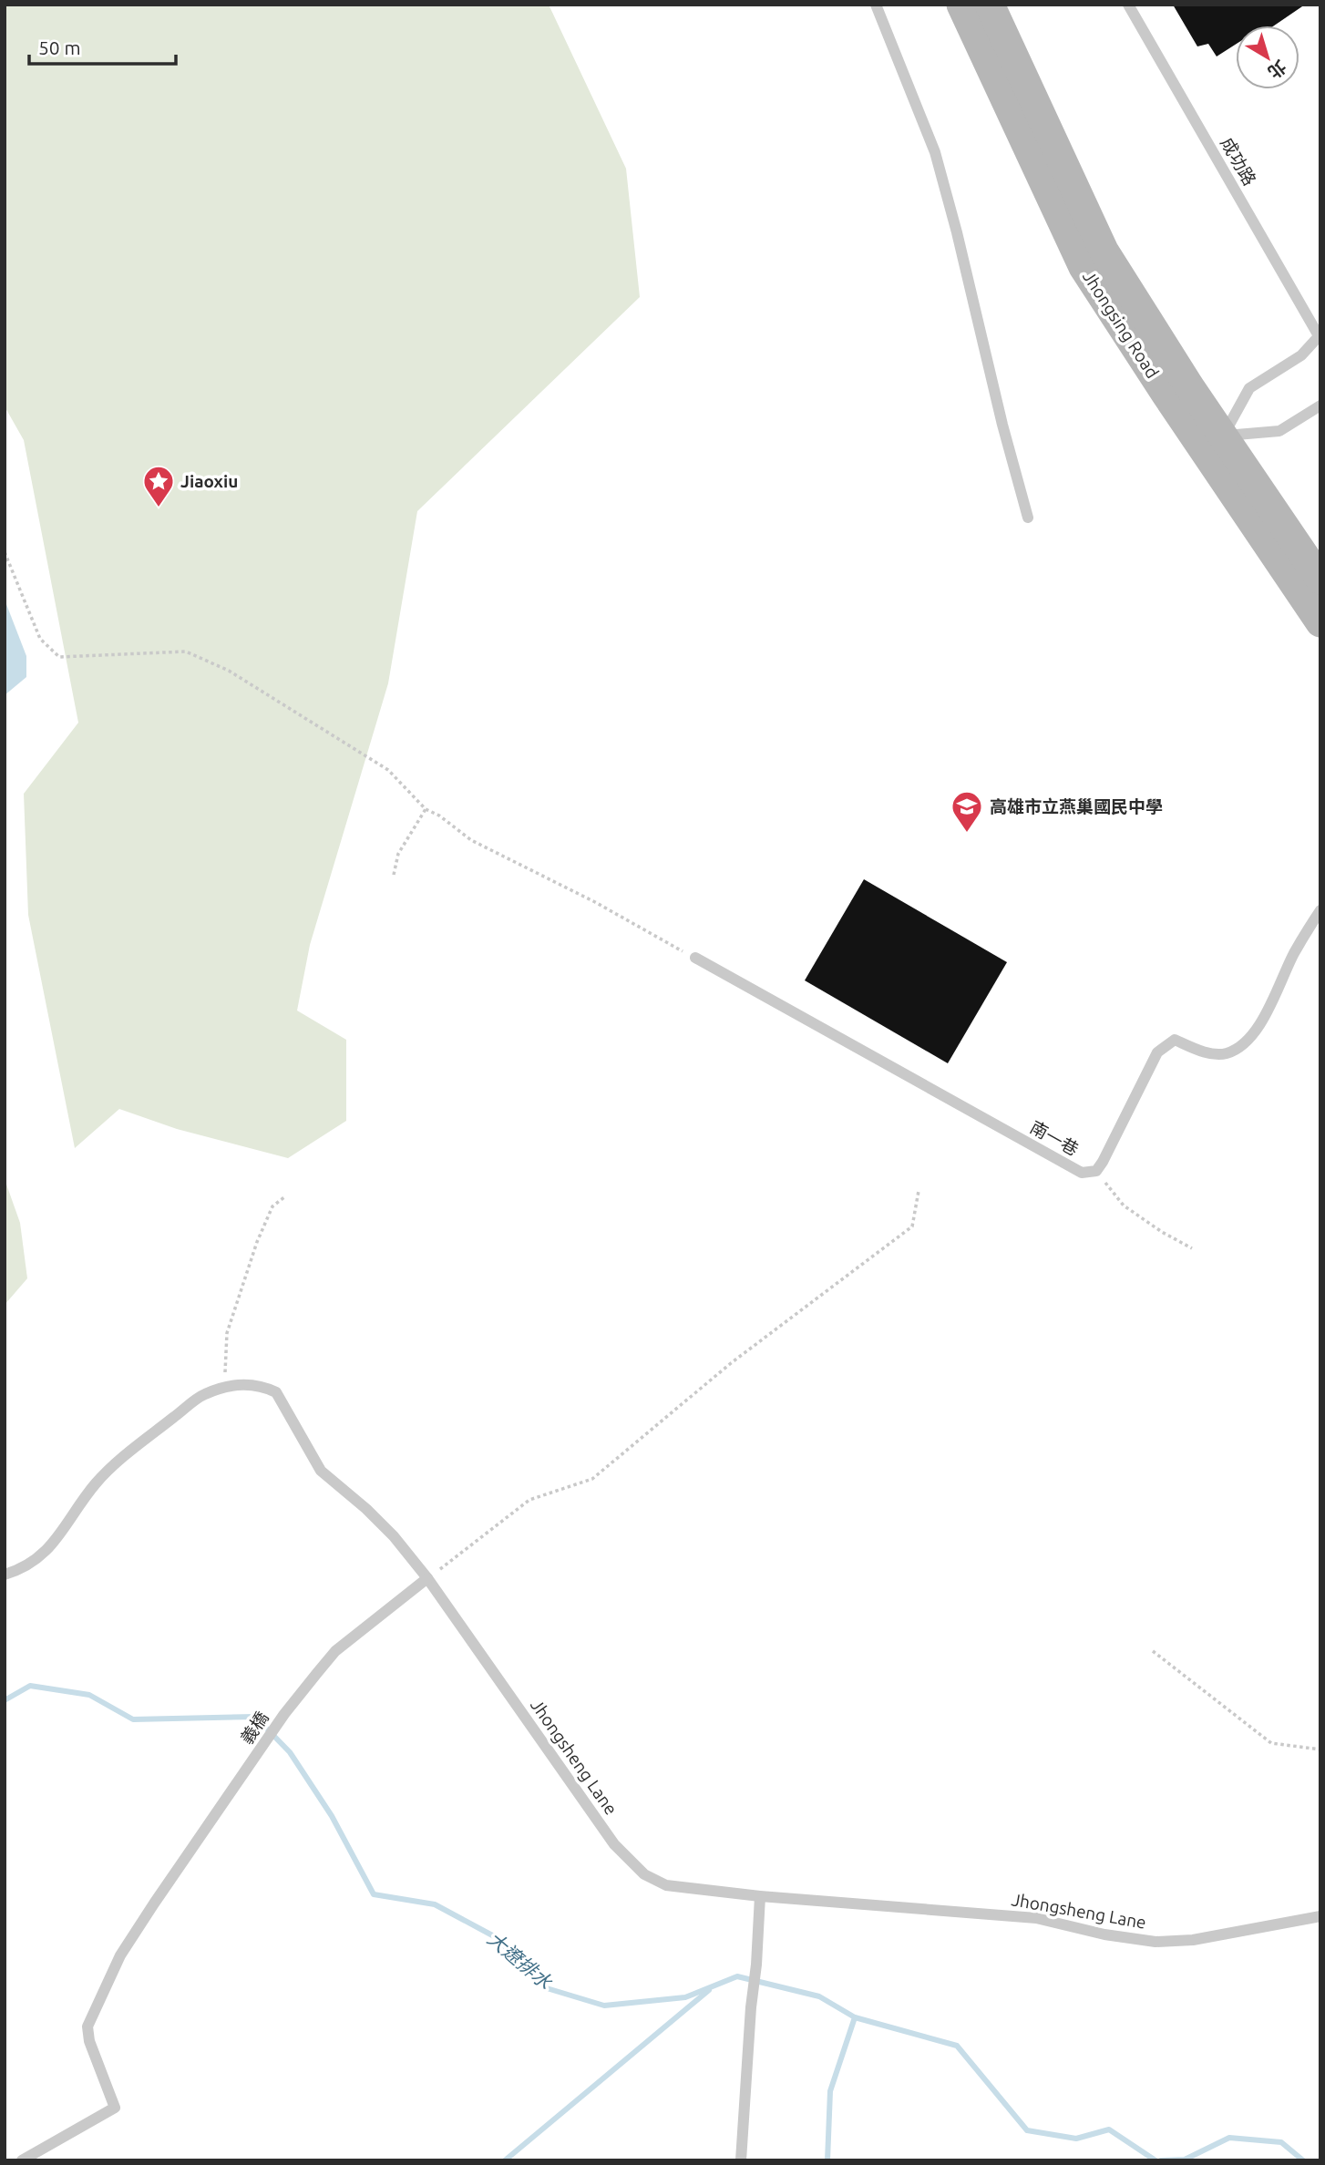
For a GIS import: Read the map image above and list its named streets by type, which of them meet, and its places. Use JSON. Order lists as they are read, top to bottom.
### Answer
{
  "streets": {
    "main road": ["Jhongsing Road"],
    "lane": [
      "成功路",
      "南一巷",
      "義橋",
      "Jhongsheng Lane"
    ]
  },
  "crossings": [
    ["成功路", "Jhongsing Road"],
    ["義橋", "Jhongsheng Lane"]
  ],
  "water": ["大遼排水"],
  "places": {
    "place": ["Jiaoxiu"],
    "school or university": ["高雄市立燕巢國民中學"]
  },
  "scale_bar": "50 m",
  "north": "bottom right"
}
